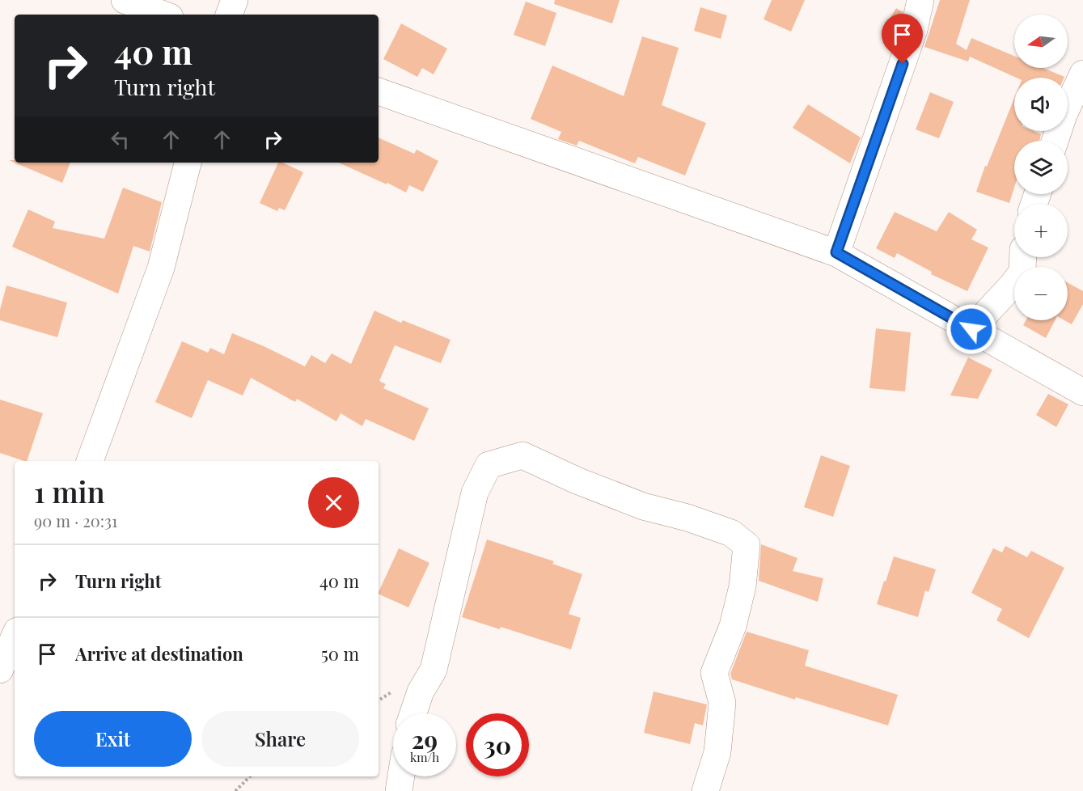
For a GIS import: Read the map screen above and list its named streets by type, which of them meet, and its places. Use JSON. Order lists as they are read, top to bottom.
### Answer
{
  "north": "left",
  "page": {
    "map_buttons": ["+", "−"],
    "turn": ["40 m", "Turn right"],
    "heading": ["1 min", "90 m · 20:31"],
    "list": [
      {
        "name": "Turn right",
        "value": "40 m"
      },
      {
        "name": "Arrive at destination",
        "value": "50 m"
      }
    ],
    "buttons": ["Exit", "Share"],
    "speed": "29 km/h",
    "limit": "30"
  }
}
